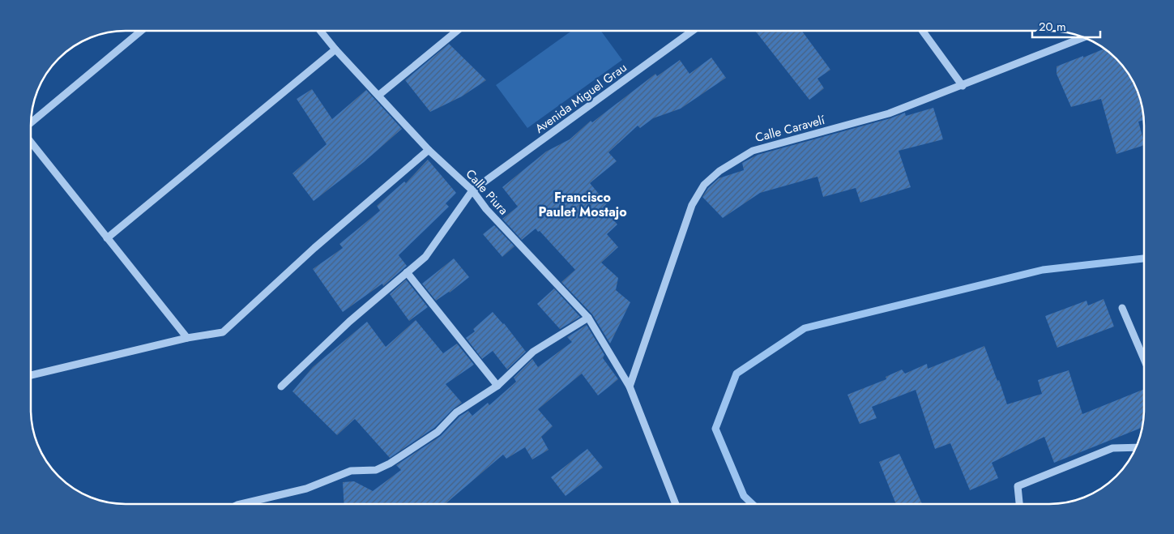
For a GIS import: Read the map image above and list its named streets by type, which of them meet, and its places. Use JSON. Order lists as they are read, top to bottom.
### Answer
{
  "streets": {
    "street": ["Avenida Miguel Grau", "Calle Caravelí", "Calle Piura"]
  },
  "crossings": [
    ["Avenida Miguel Grau", "Calle Piura"],
    ["Calle Caravelí", "Calle Piura"]
  ],
  "districts": ["Francisco Paulet Mostajo"],
  "scale_bar": "20 m"
}
